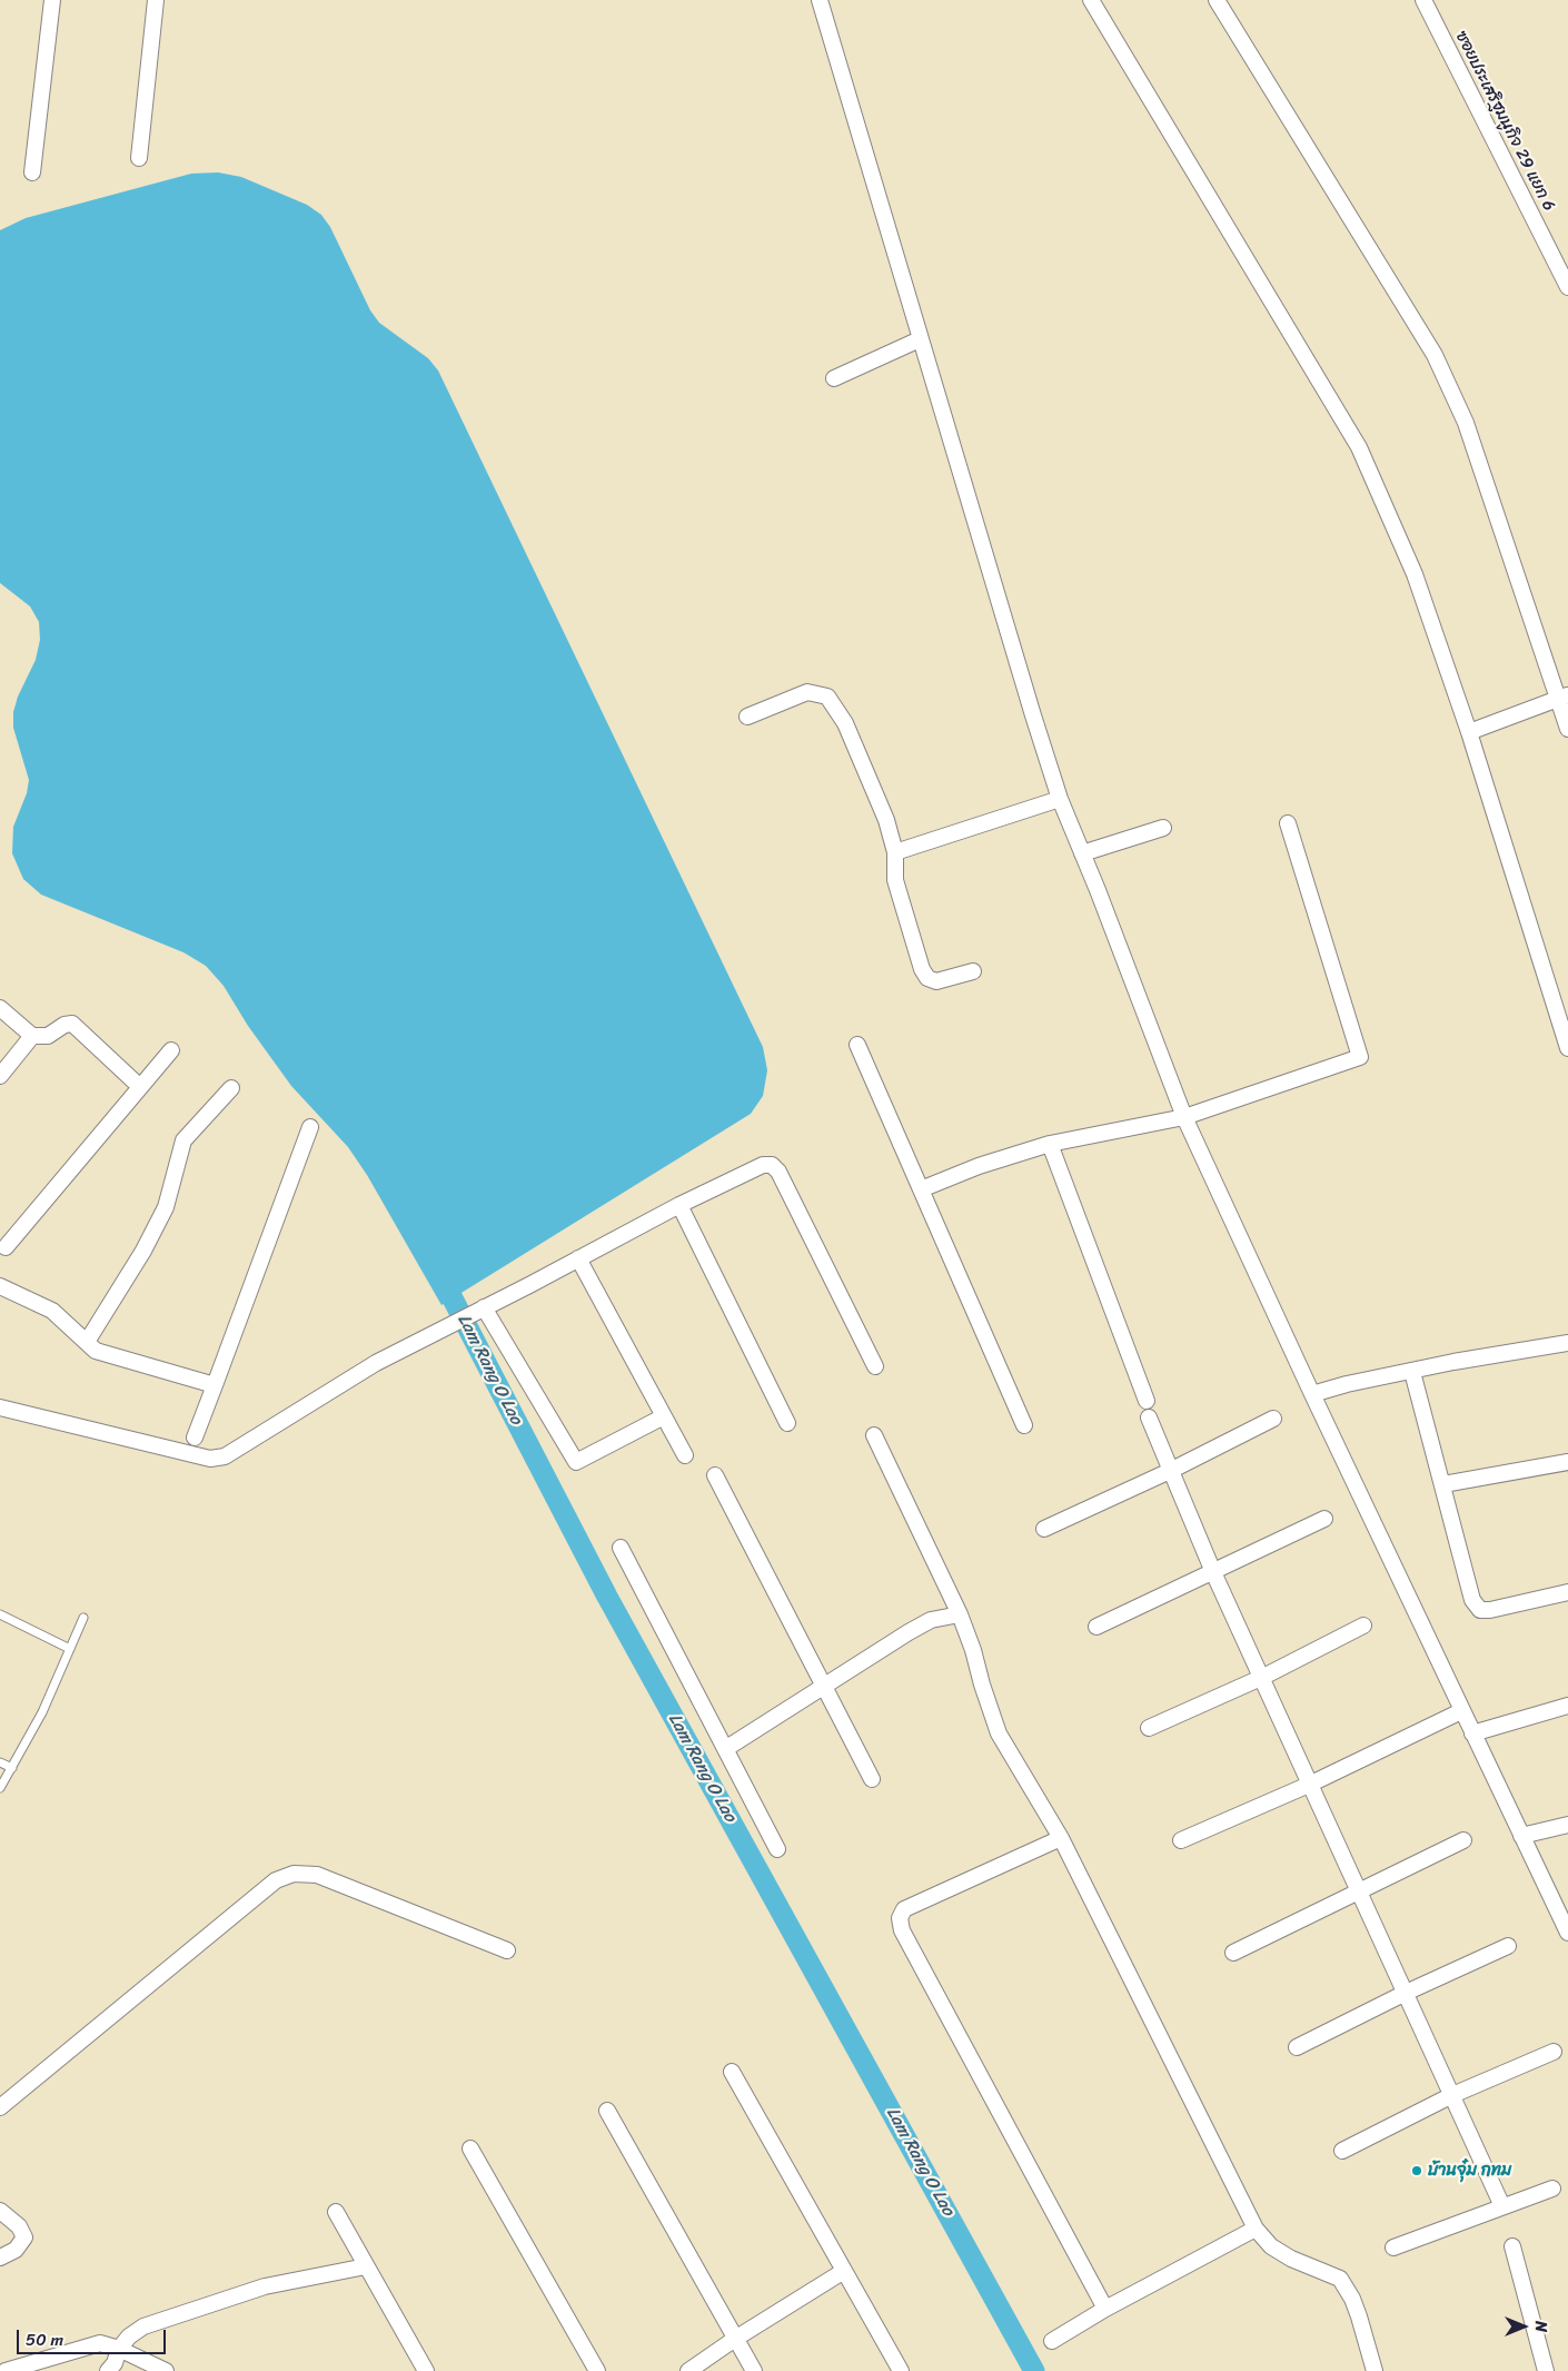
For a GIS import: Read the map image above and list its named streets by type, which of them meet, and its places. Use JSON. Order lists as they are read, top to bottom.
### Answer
{
  "streets": {
    "street": ["ซอยประเสริฐมนูกิจ 29 แยก 6"]
  },
  "water": ["Lam Rang O Lao"],
  "places": ["บ้านจุ๋ม กทม"],
  "scale_bar": "50 m",
  "north": "right"
}
